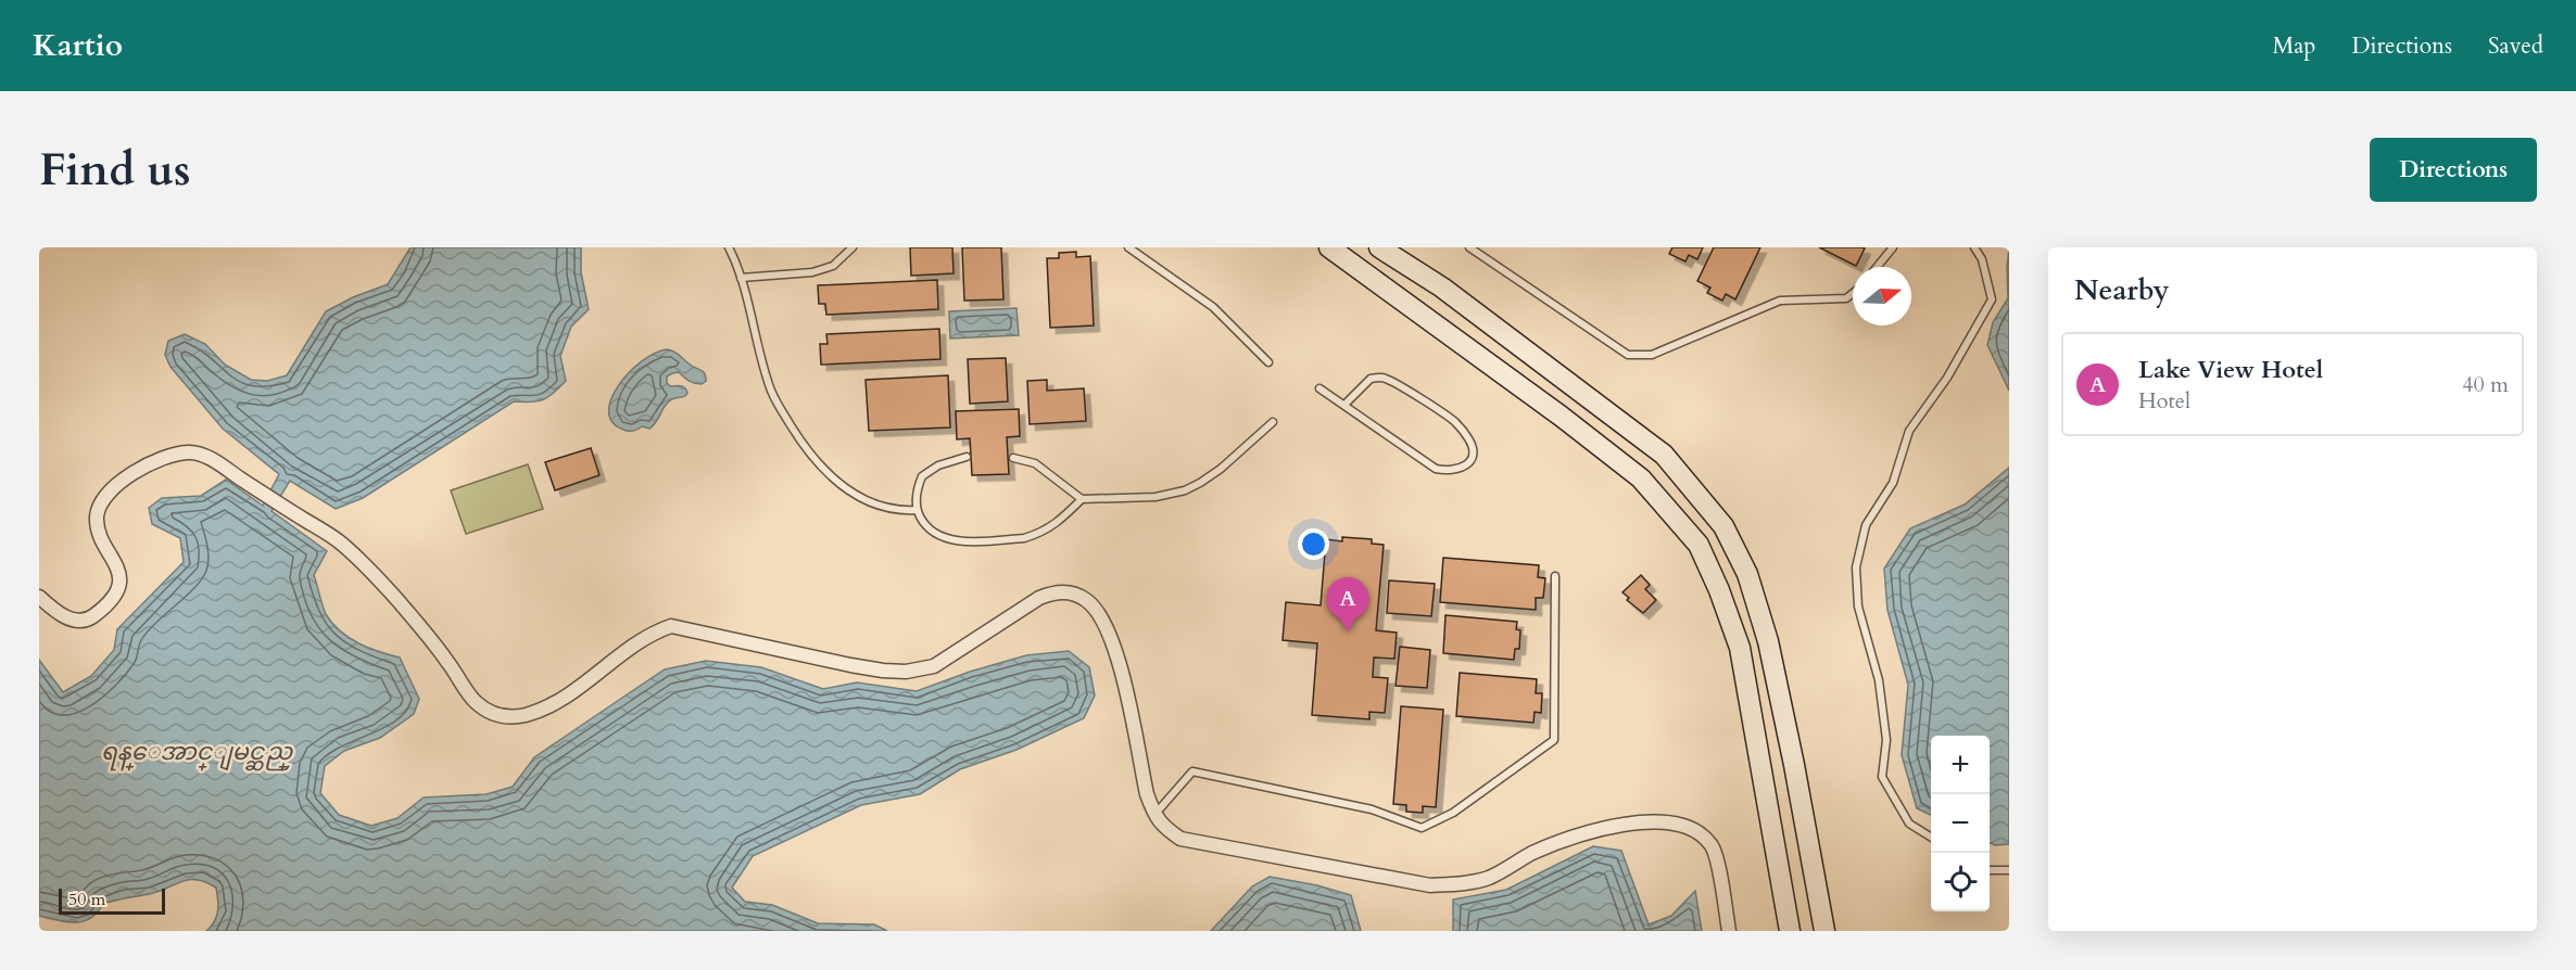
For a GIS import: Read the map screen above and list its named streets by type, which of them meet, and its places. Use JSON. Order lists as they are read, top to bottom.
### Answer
{
  "water": ["ရန္ေအာင္ျမင္ဆည္"],
  "scale_bar": "50 m",
  "north": "right",
  "page": {
    "header": "Kartio",
    "nav": ["Map", "Directions", "Saved"],
    "buttons": "Directions",
    "title": "Find us",
    "heading": "Nearby",
    "list": [
      {
        "mark": "A",
        "name": "Lake View Hotel",
        "note": "Hotel",
        "value": "40 m"
      }
    ],
    "pins": "A",
    "map_buttons": ["+", "−"],
    "scale": "50 m"
  }
}
